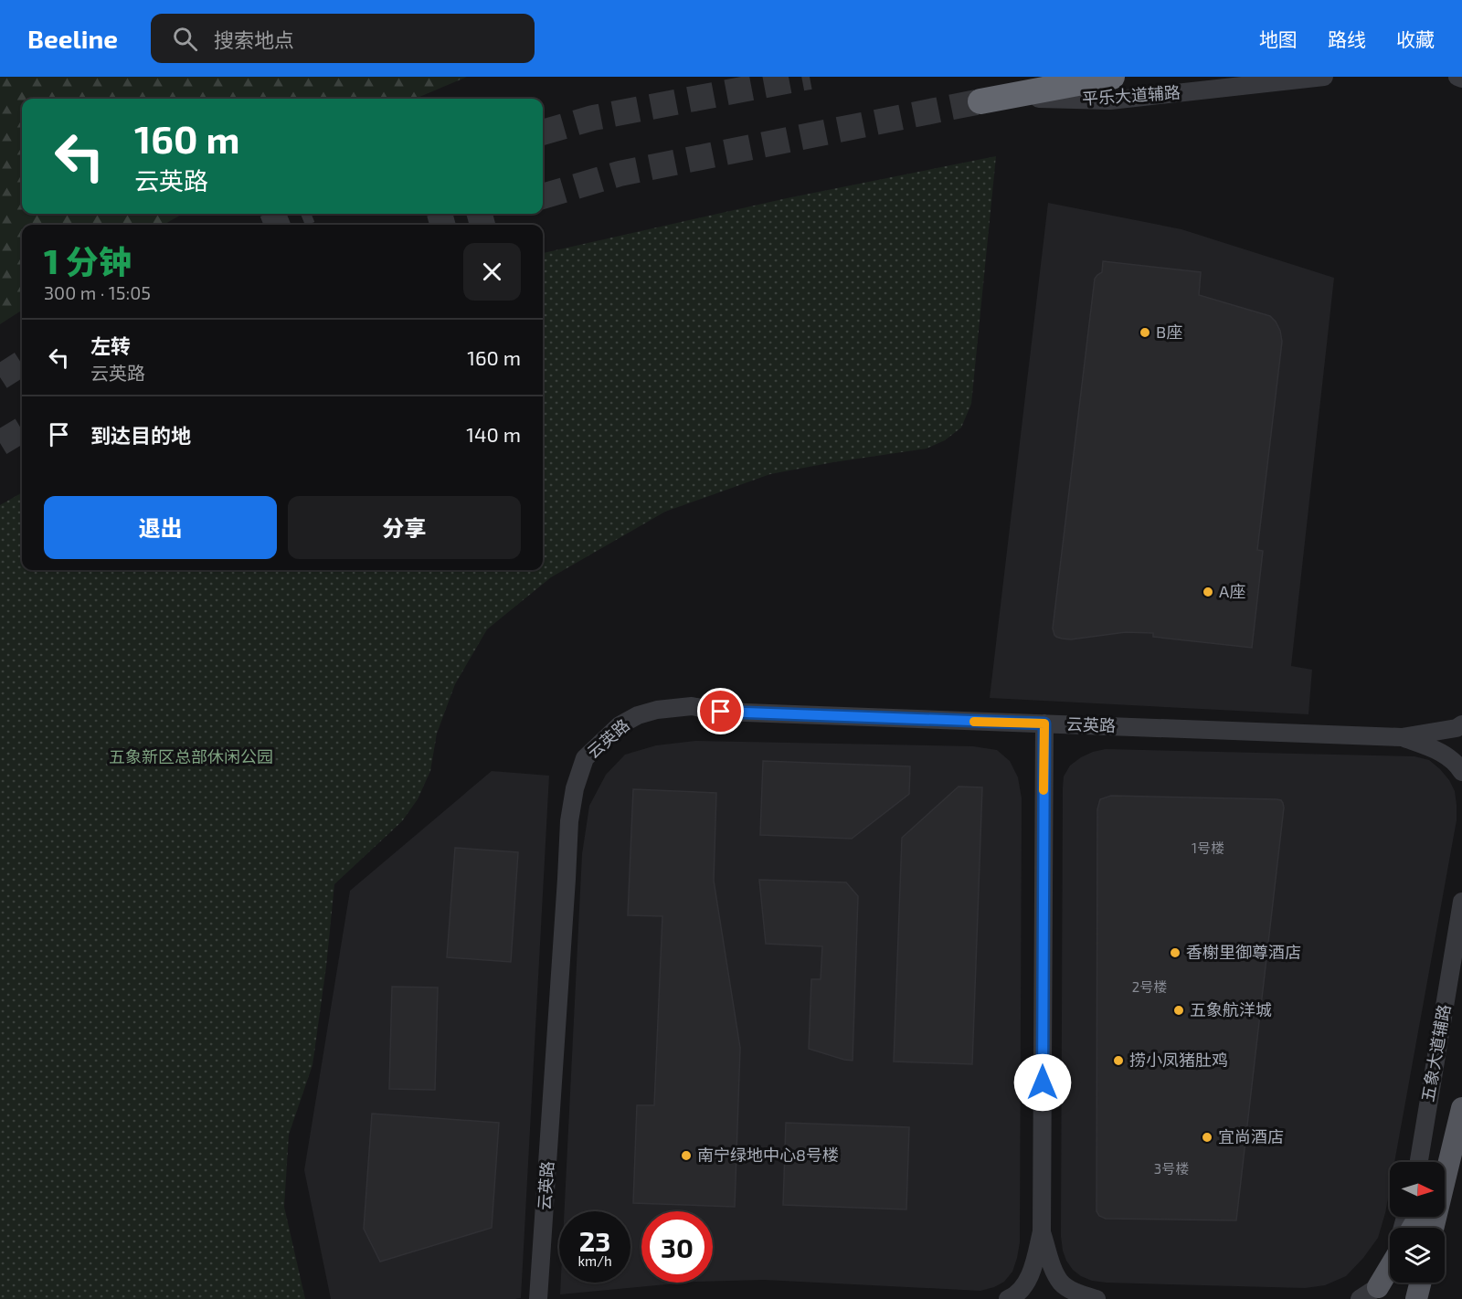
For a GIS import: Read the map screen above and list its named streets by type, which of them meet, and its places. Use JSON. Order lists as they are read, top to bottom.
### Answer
{
  "streets": {
    "street": ["平乐大道辅路", "云英路", "五象大道辅路"]
  },
  "parks": ["五象新区总部休闲公园"],
  "places": [
    "B座",
    "A座",
    "香榭里御尊酒店",
    "五象航洋城",
    "捞小凤猪肚鸡",
    "宜尚酒店",
    "南宁绿地中心8号楼"
  ],
  "house_numbers": ["1号楼", "2号楼", "3号楼"],
  "north": "right",
  "page": {
    "header": "Beeline",
    "search": "搜索地点",
    "nav": ["地图", "路线", "收藏"],
    "turn": ["160 m", "云英路"],
    "heading": ["1 分钟", "300 m · 15:05"],
    "list": [
      {
        "name": "左转",
        "note": "云英路",
        "value": "160 m"
      },
      {
        "name": "到达目的地",
        "value": "140 m"
      }
    ],
    "buttons": ["退出", "分享"],
    "speed": "23 km/h",
    "limit": "30"
  }
}
